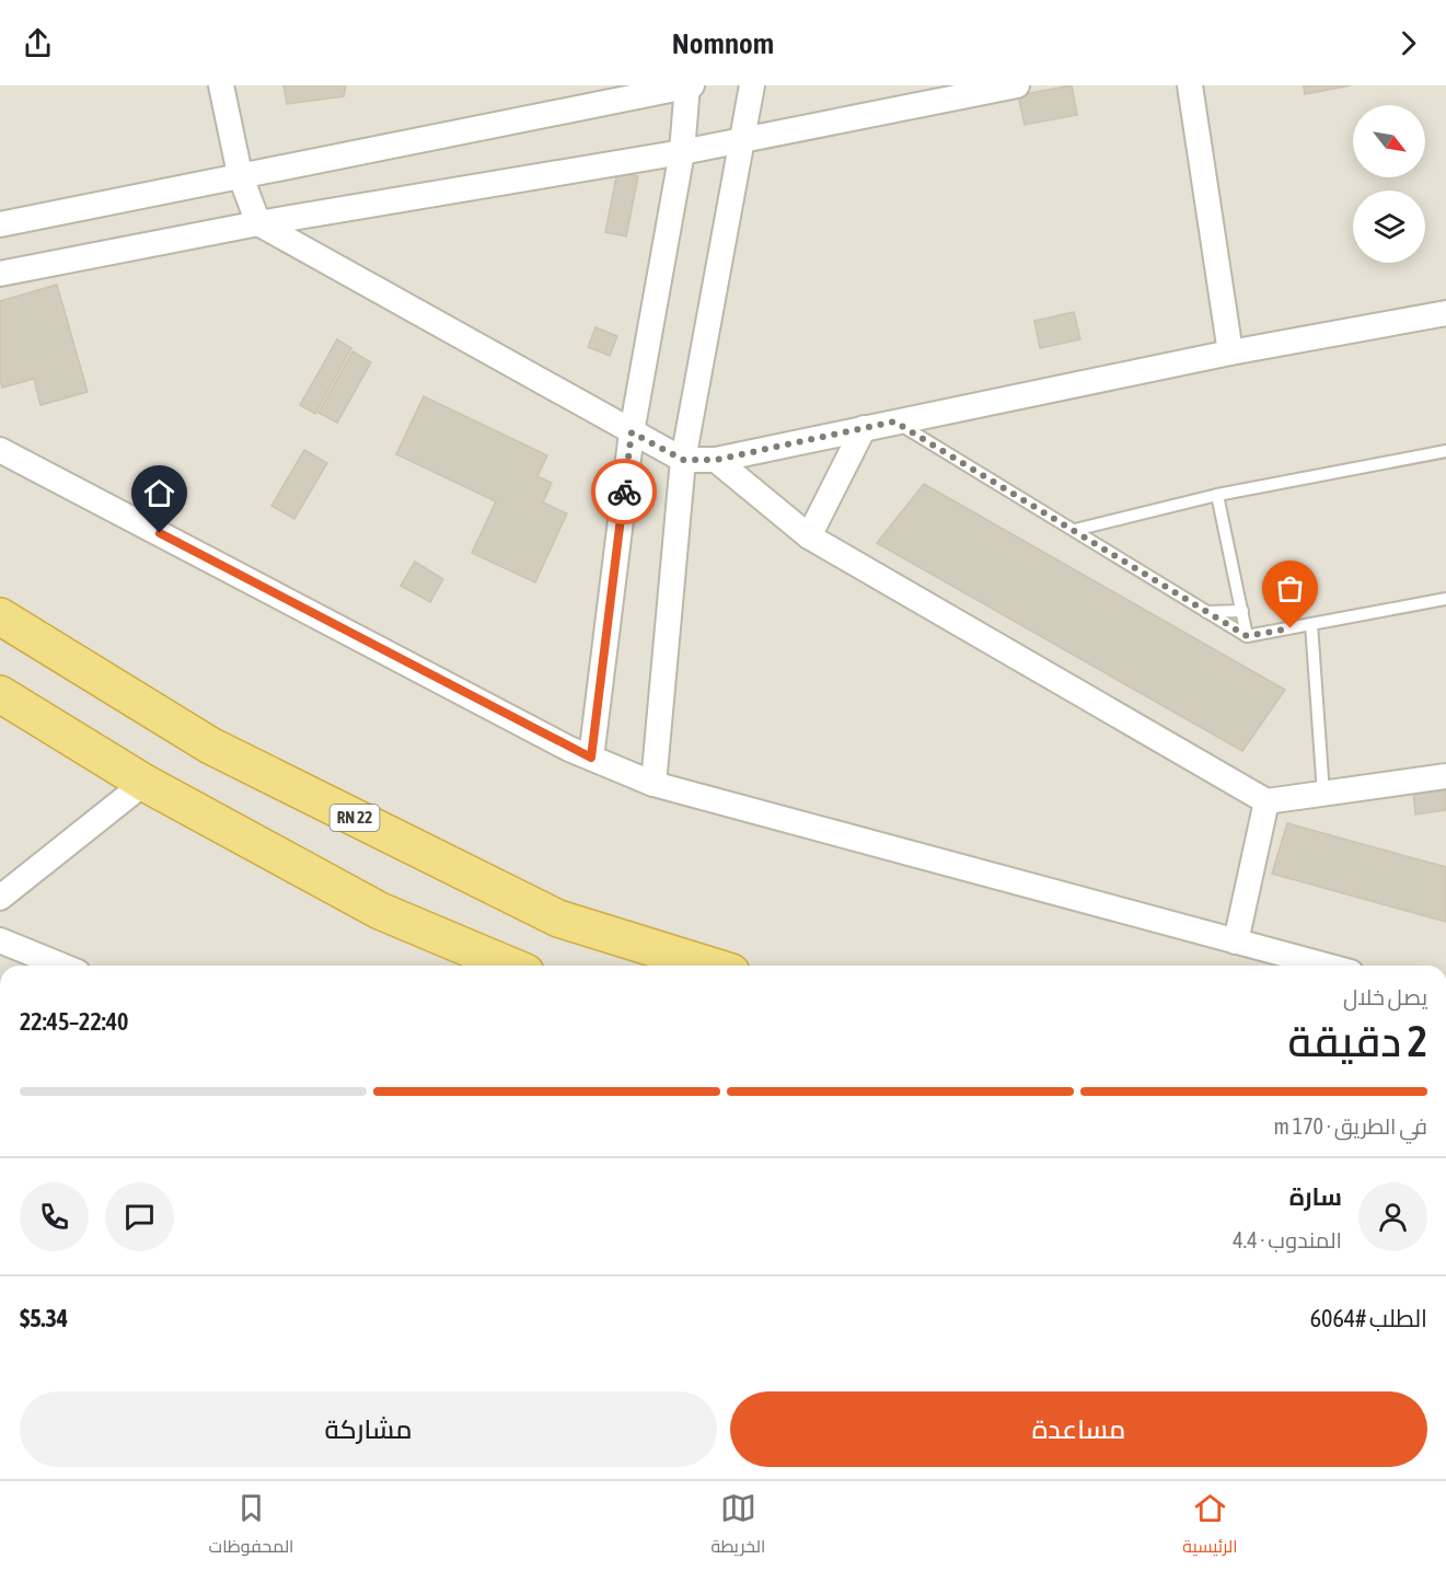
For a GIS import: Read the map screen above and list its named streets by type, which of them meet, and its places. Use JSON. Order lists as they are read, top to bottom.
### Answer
{
  "streets": {
    "highway": ["RN 22"]
  },
  "north": "bottom right",
  "page": {
    "header": "Nomnom",
    "heading": ["2 دقيقة", "يصل خلال", "22:40–22:45"],
    "panel": [
      "سارة",
      "المندوب · 4.4",
      "الطلب #6064",
      "$5.34"
    ],
    "bar": "في الطريق · 170 m",
    "buttons": ["مساعدة", "مشاركة"],
    "tabs": ["الرئيسية", "الخريطة", "المحفوظات"]
  }
}
